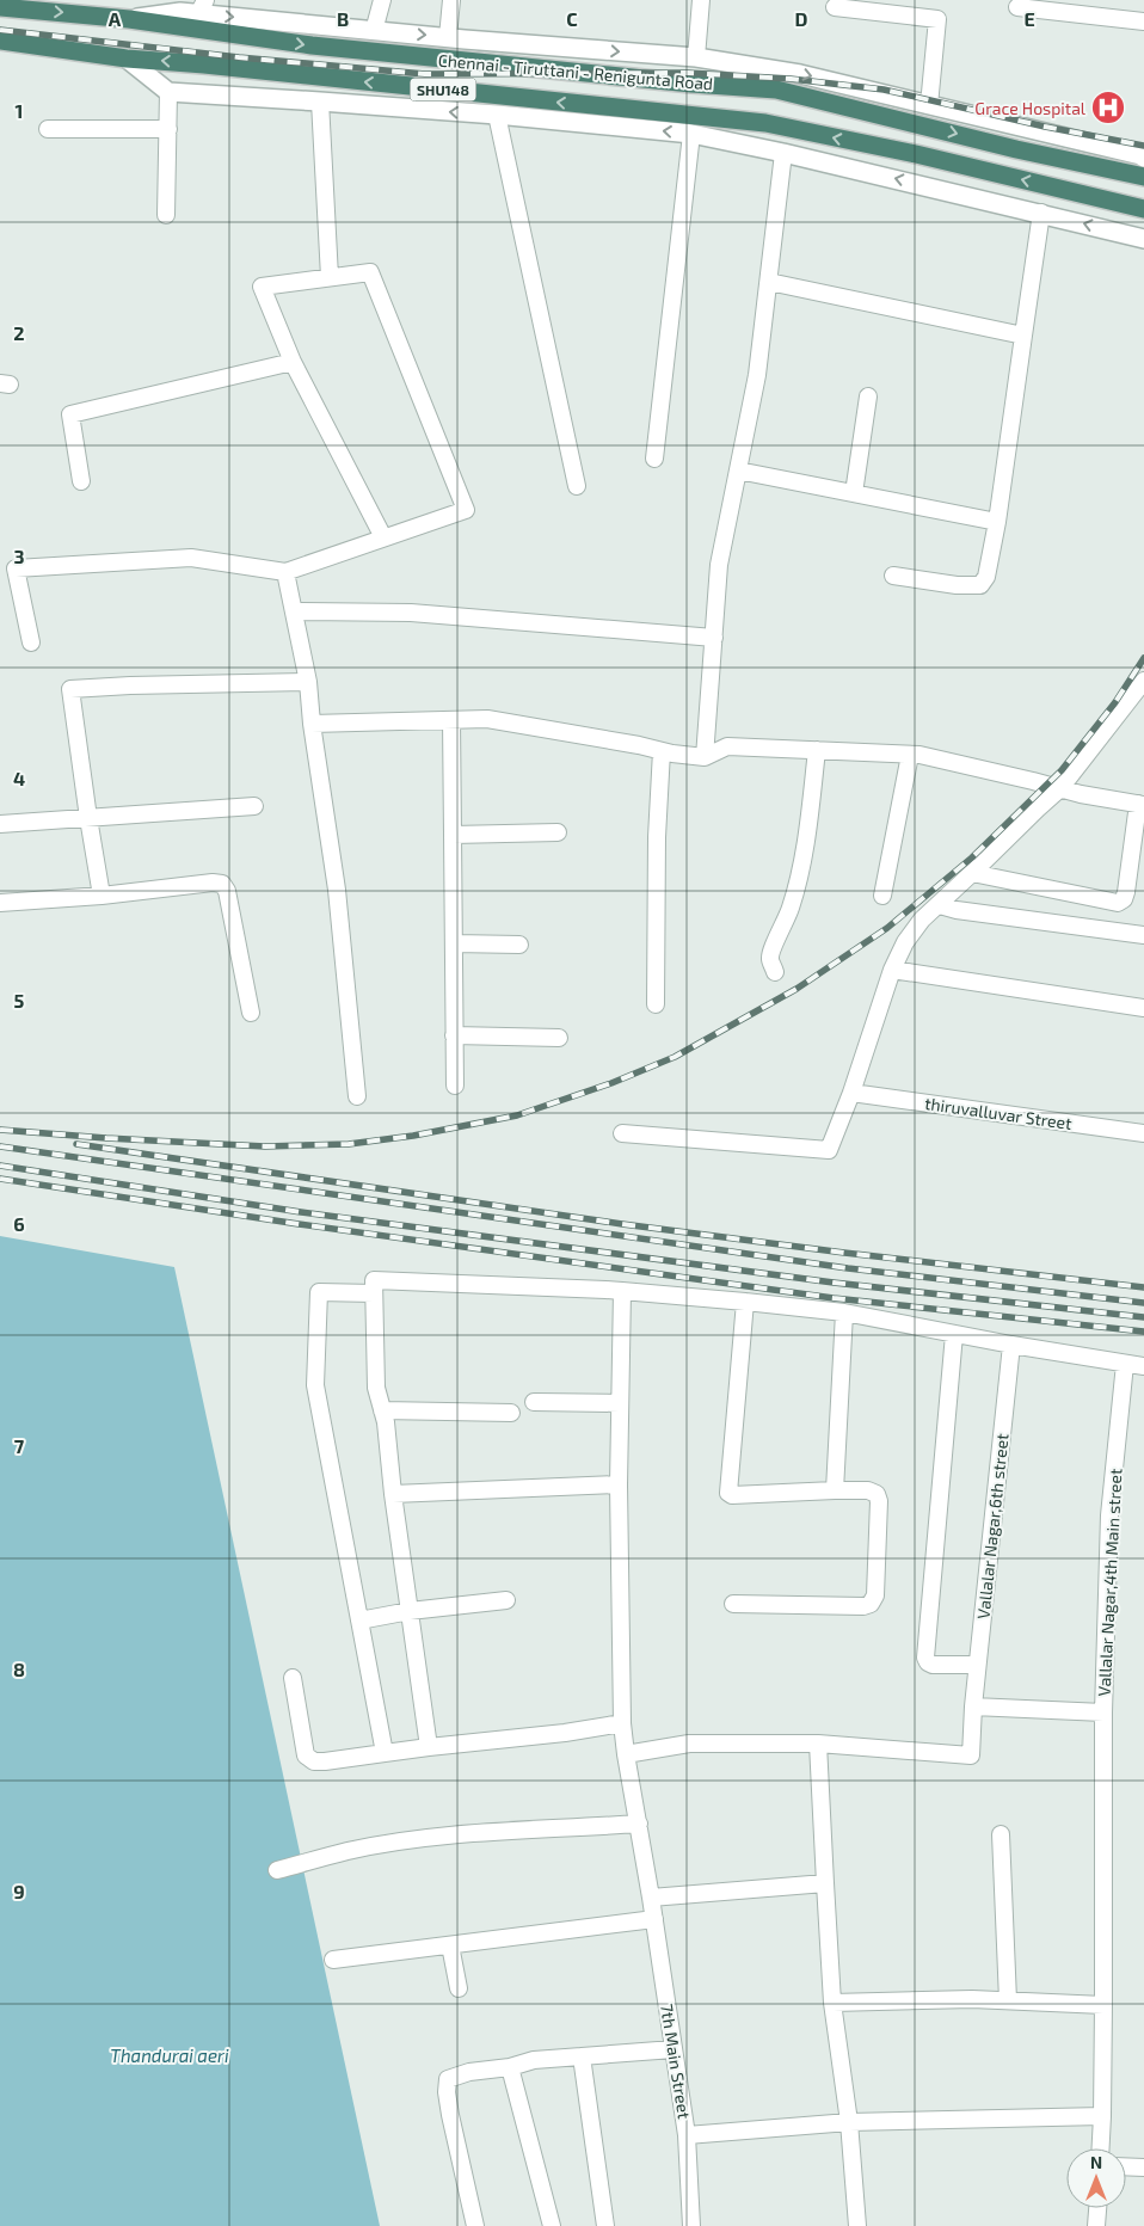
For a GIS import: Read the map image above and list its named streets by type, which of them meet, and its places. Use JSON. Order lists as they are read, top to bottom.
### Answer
{
  "streets": {
    "highway": ["Chennai - Tiruttani - Renigunta Road", "SHU148"],
    "street": [
      "thiruvalluvar Street",
      "Vallalar Nagar,6th street",
      "Vallalar Nagar,4th Main street",
      "7th Main Street"
    ]
  },
  "crossings": [
    ["Vallalar Nagar,6th street", "Vallalar Nagar,4th Main street"]
  ],
  "water": ["Thandurai aeri"],
  "places": {
    "hospital": ["Grace Hospital"]
  },
  "north": "top",
  "grid": {
    "columns": [
      "A",
      "B",
      "C",
      "D",
      "E"
    ],
    "rows": [
      "1",
      "2",
      "3",
      "4",
      "5",
      "6",
      "7",
      "8",
      "9"
    ]
  }
}
